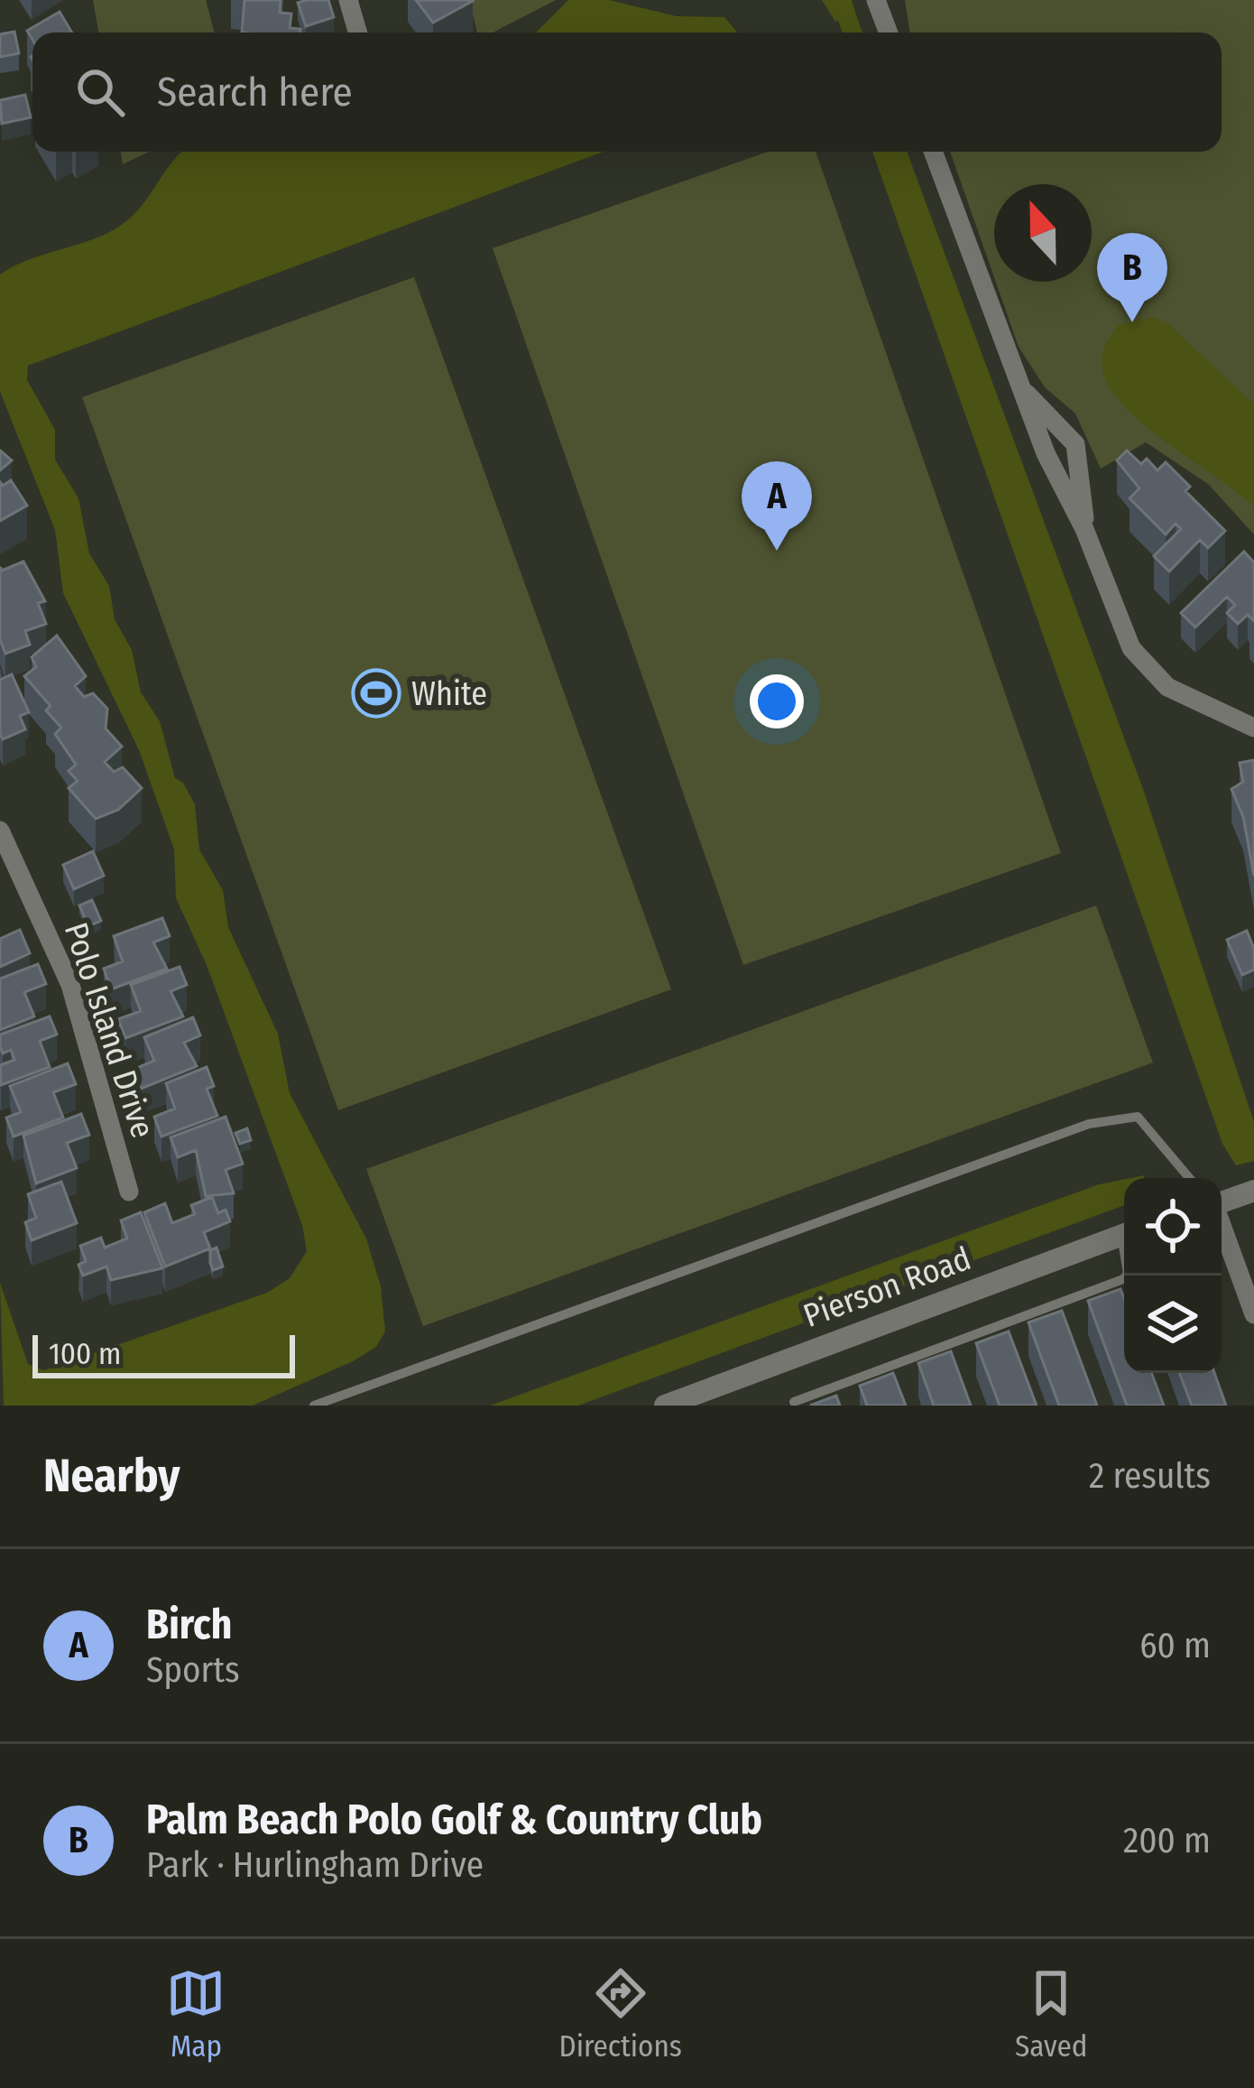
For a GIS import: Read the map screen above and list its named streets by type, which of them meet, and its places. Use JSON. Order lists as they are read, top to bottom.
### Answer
{
  "streets": {
    "street": ["Polo Island Drive", "Pierson Road"]
  },
  "places": {
    "sports": ["White"]
  },
  "scale_bar": "100 m",
  "north": "top",
  "page": {
    "search": "Search here",
    "pins": ["B", "A"],
    "scale": "100 m",
    "heading": ["Nearby", "2 results"],
    "list": [
      {
        "mark": "A",
        "name": "Birch",
        "note": "Sports",
        "value": "60 m"
      },
      {
        "mark": "B",
        "name": "Palm Beach Polo Golf & Country Club",
        "note": "Park · Hurlingham Drive",
        "value": "200 m"
      }
    ],
    "nav": ["Map", "Directions", "Saved"]
  }
}
